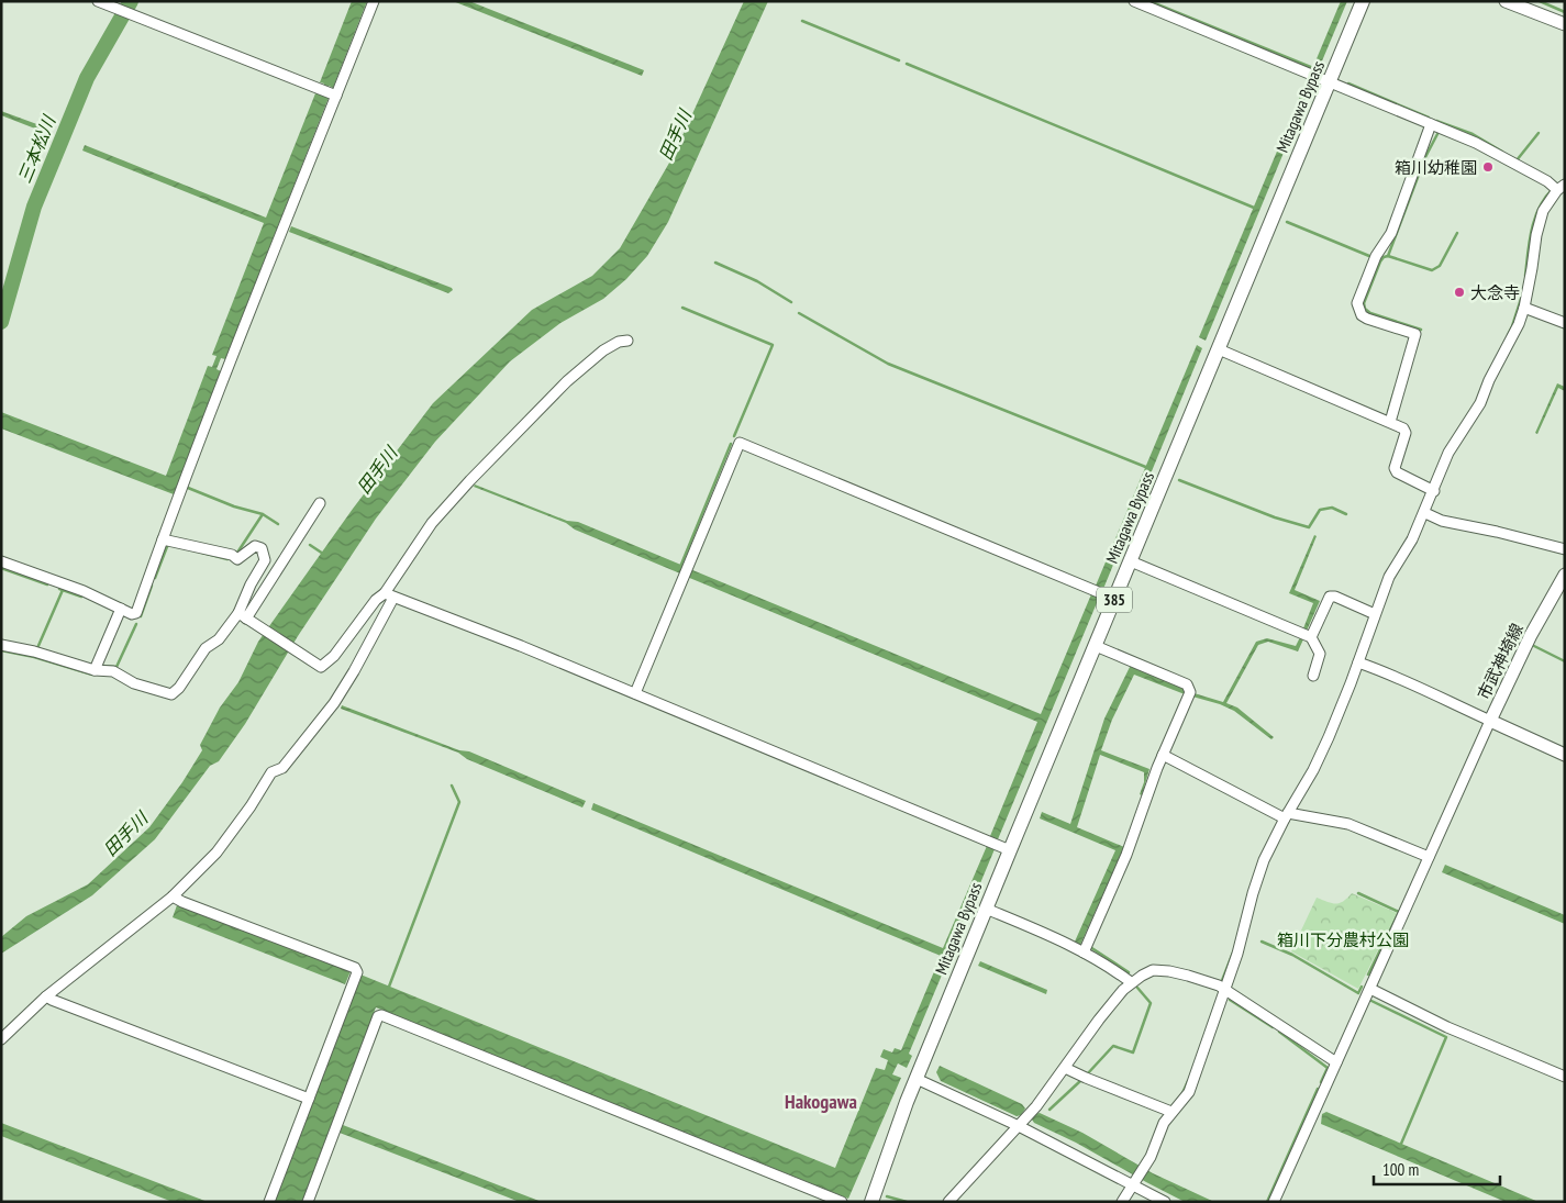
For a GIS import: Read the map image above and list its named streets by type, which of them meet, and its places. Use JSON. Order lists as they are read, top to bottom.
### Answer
{
  "streets": {
    "highway": ["Mitagawa Bypass", "385"],
    "main road": ["市武神埼線"]
  },
  "districts": ["Hakogawa"],
  "water": ["田手川", "三本松川"],
  "parks": ["箱川下分農村公園"],
  "places": ["箱川幼稚園", "大念寺"],
  "scale_bar": "100 m"
}
